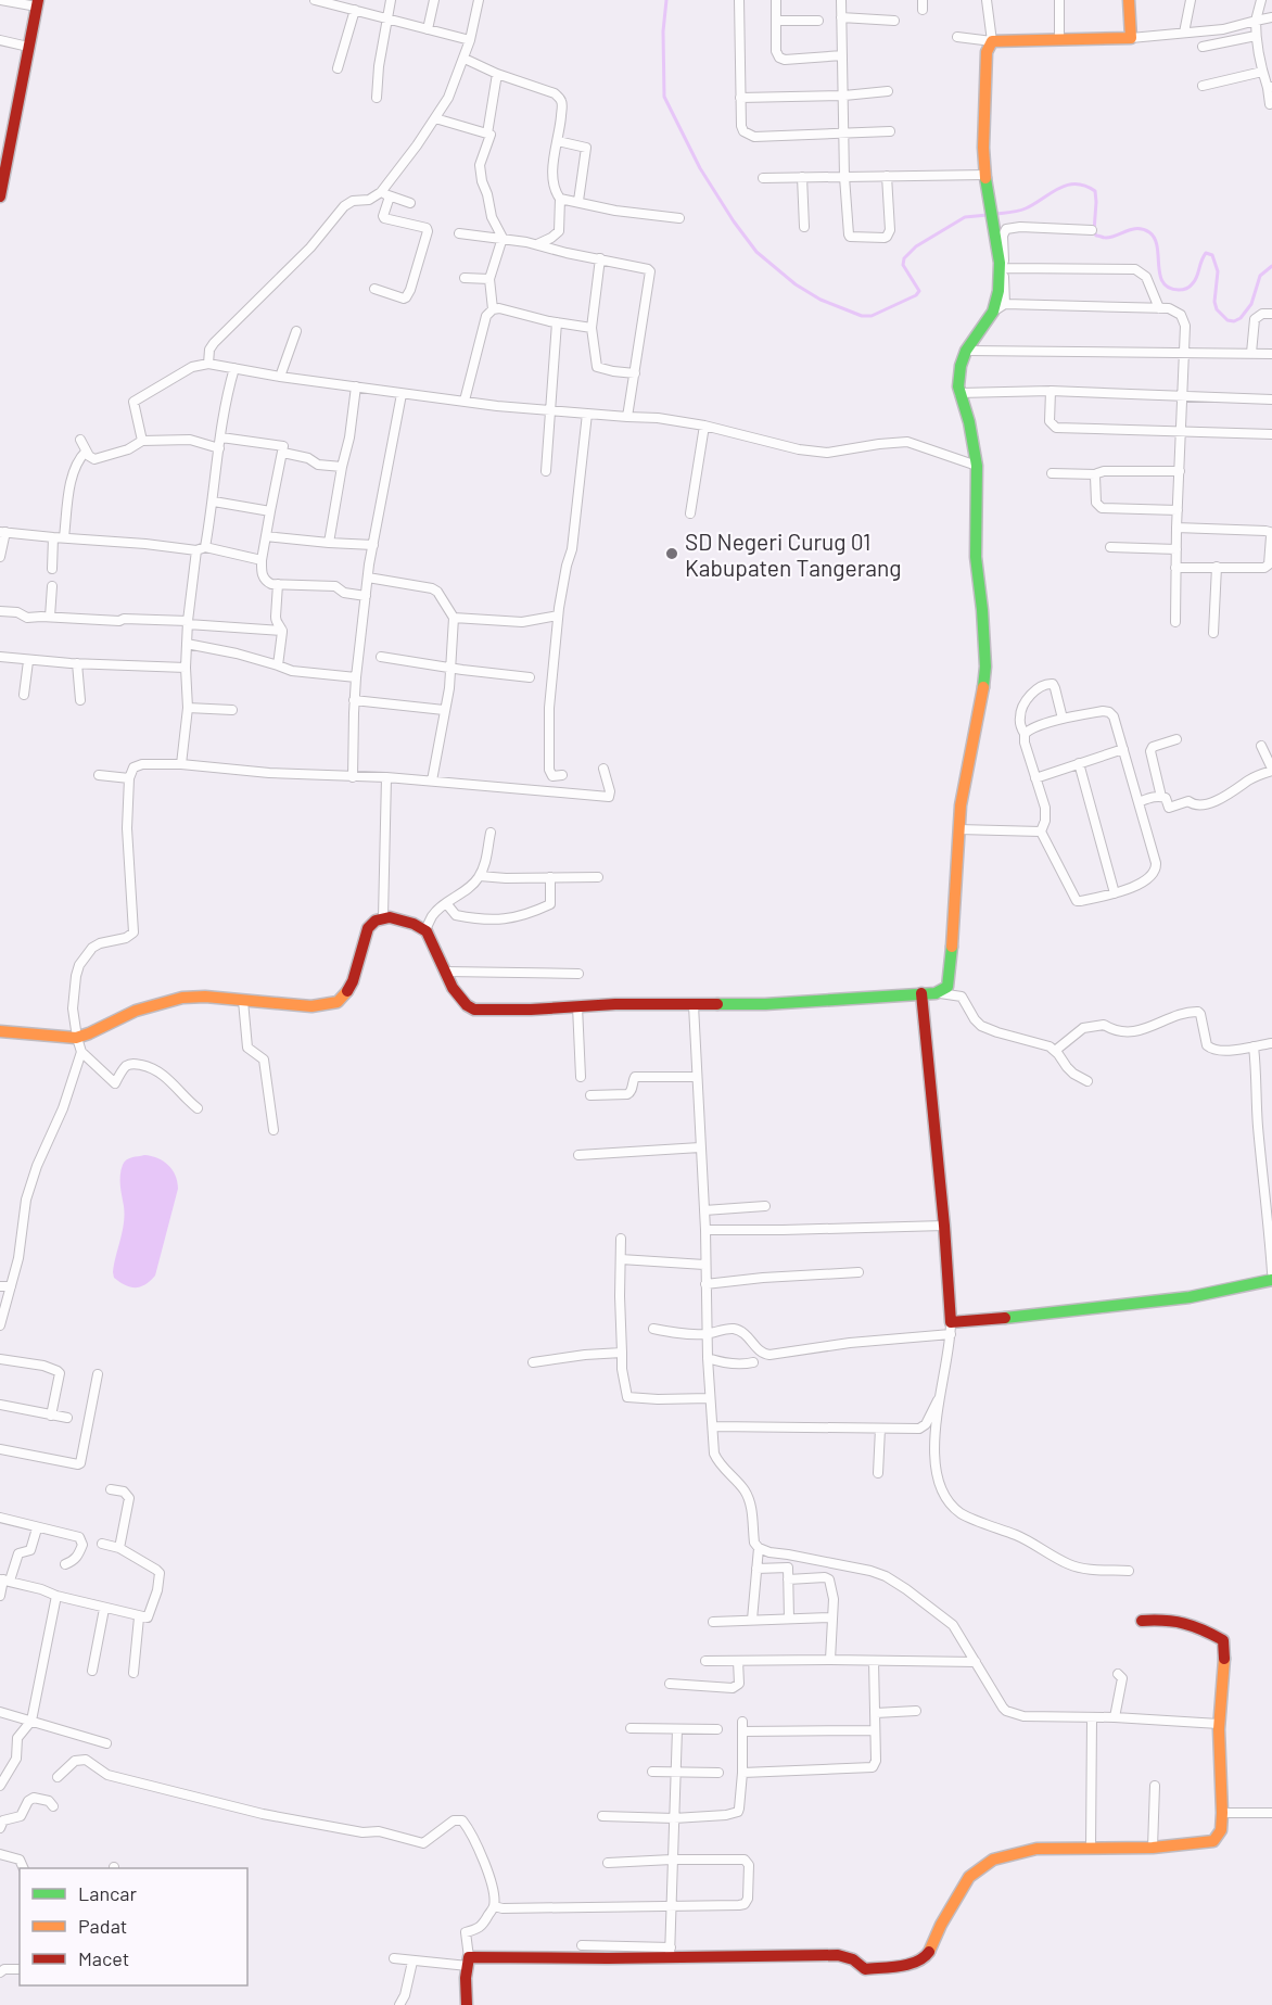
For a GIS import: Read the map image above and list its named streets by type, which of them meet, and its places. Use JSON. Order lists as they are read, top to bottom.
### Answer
{
  "places": ["SD Negeri Curug 01 Kabupaten Tangerang"],
  "legend": ["Lancar", "Padat", "Macet"]
}
